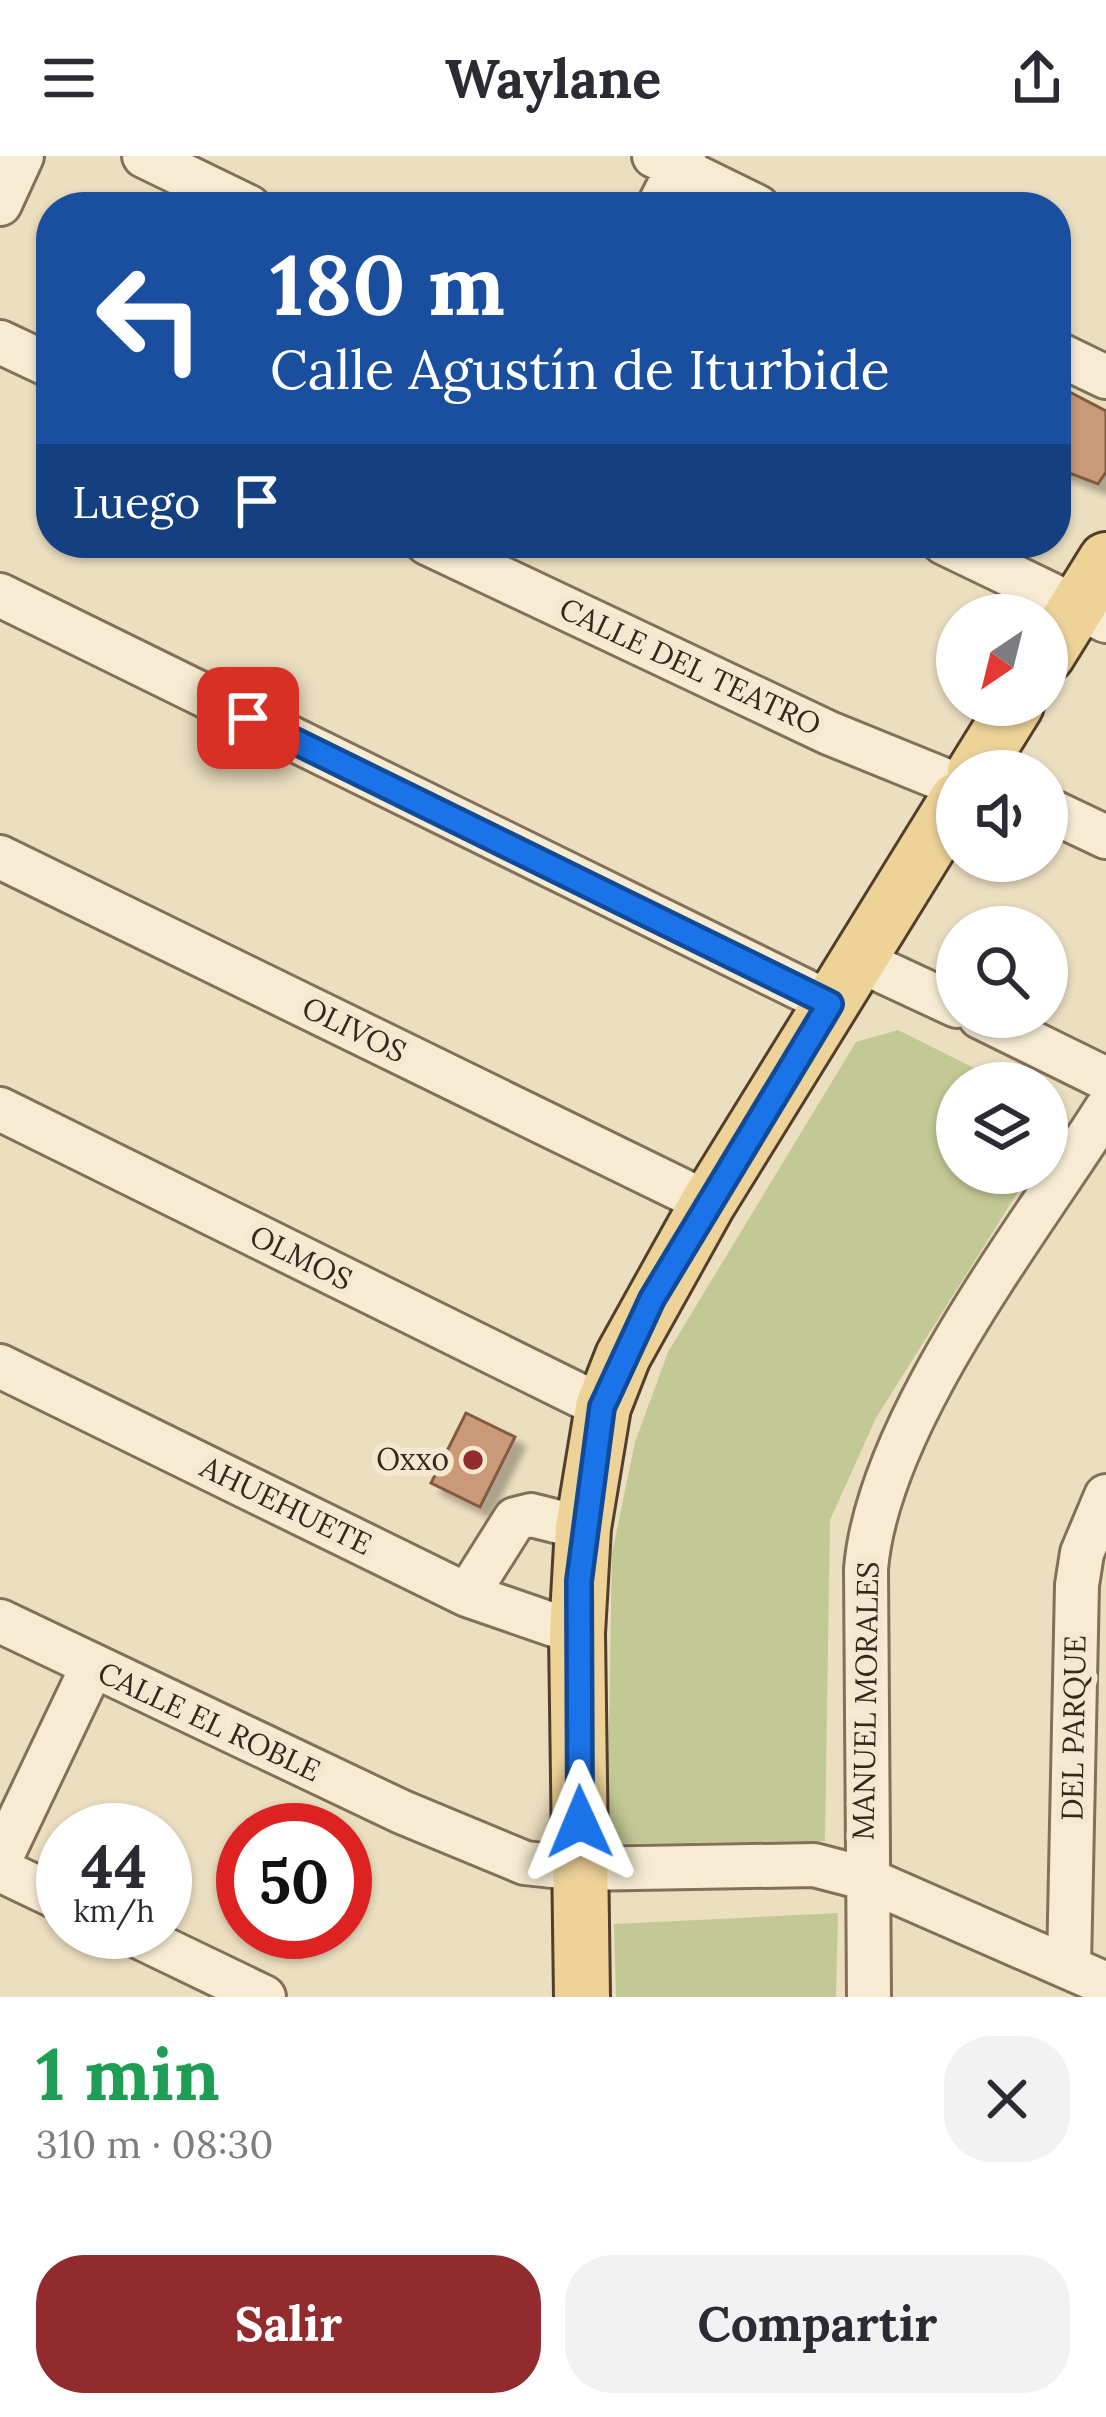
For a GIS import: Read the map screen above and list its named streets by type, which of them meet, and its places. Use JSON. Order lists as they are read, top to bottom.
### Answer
{
  "streets": {
    "street": [
      "CALLE DEL TEATRO",
      "OLIVOS",
      "OLMOS",
      "AHUEHUETE",
      "MANUEL MORALES",
      "CALLE EL ROBLE",
      "DEL PARQUE"
    ]
  },
  "crossings": [
    ["MANUEL MORALES", "CALLE EL ROBLE"],
    ["CALLE EL ROBLE", "DEL PARQUE"]
  ],
  "places": ["Oxxo"],
  "north": "bottom left",
  "page": {
    "header": "Waylane",
    "turn": ["180 m", "Calle Agustín de Iturbide"],
    "then": "Luego",
    "speed": "44 km/h",
    "limit": "50",
    "heading": ["1 min", "310 m · 08:30"],
    "buttons": ["Salir", "Compartir"]
  }
}
